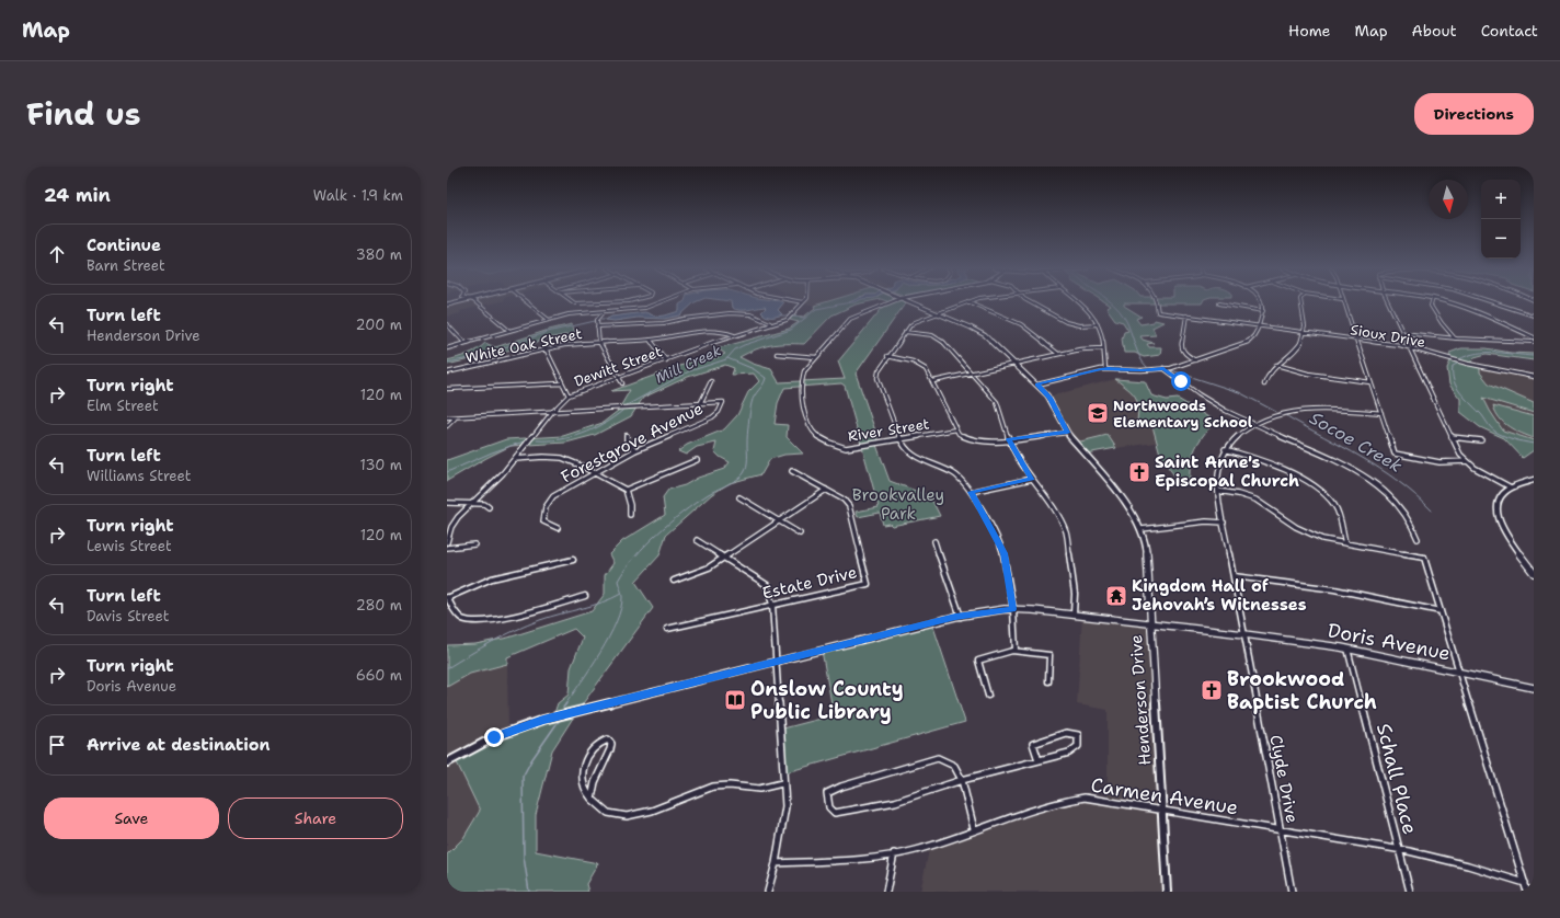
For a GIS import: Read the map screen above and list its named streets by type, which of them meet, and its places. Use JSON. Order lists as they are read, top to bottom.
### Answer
{
  "streets": {
    "street": [
      "Sioux Drive",
      "White Oak Street",
      "Dewitt Street",
      "River Street",
      "Forestgrove Avenue",
      "Estate Drive",
      "Doris Avenue",
      "Henderson Drive",
      "Clyde Drive",
      "Schall Place",
      "Carmen Avenue"
    ]
  },
  "crossings": [
    ["White Oak Street", "Dewitt Street"],
    ["Dewitt Street", "Forestgrove Avenue"],
    ["Doris Avenue", "Henderson Drive"],
    ["Doris Avenue", "Clyde Drive"],
    ["Doris Avenue", "Schall Place"],
    ["Henderson Drive", "Carmen Avenue"],
    ["Clyde Drive", "Carmen Avenue"],
    ["Schall Place", "Carmen Avenue"]
  ],
  "water": ["Mill Creek", "Socoe Creek"],
  "parks": ["Brookvalley Park"],
  "places": {
    "school or university": ["Northwoods Elementary School"],
    "church": ["Saint Anne's Episcopal Church", "Brookwood Baptist Church"],
    "temple": ["Kingdom Hall of Jehovah’s Witnesses"],
    "library": ["Onslow County Public Library"]
  },
  "north": "bottom",
  "page": {
    "header": "Map",
    "nav": [
      "Home",
      "Map",
      "About",
      "Contact"
    ],
    "title": "Find us",
    "buttons": [
      "Directions",
      ["Save", "Share"]
    ],
    "heading": ["24 min", "Walk · 1.9 km"],
    "map_buttons": ["+", "−"],
    "list": [
      ["Continue", "Barn Street", "380 m"],
      ["Turn left", "Henderson Drive", "200 m"],
      ["Turn right", "Elm Street", "120 m"],
      ["Turn left", "Williams Street", "130 m"],
      ["Turn right", "Lewis Street", "120 m"],
      ["Turn left", "Davis Street", "280 m"],
      ["Turn right", "Doris Avenue", "660 m"],
      "Arrive at destination"
    ]
  }
}
